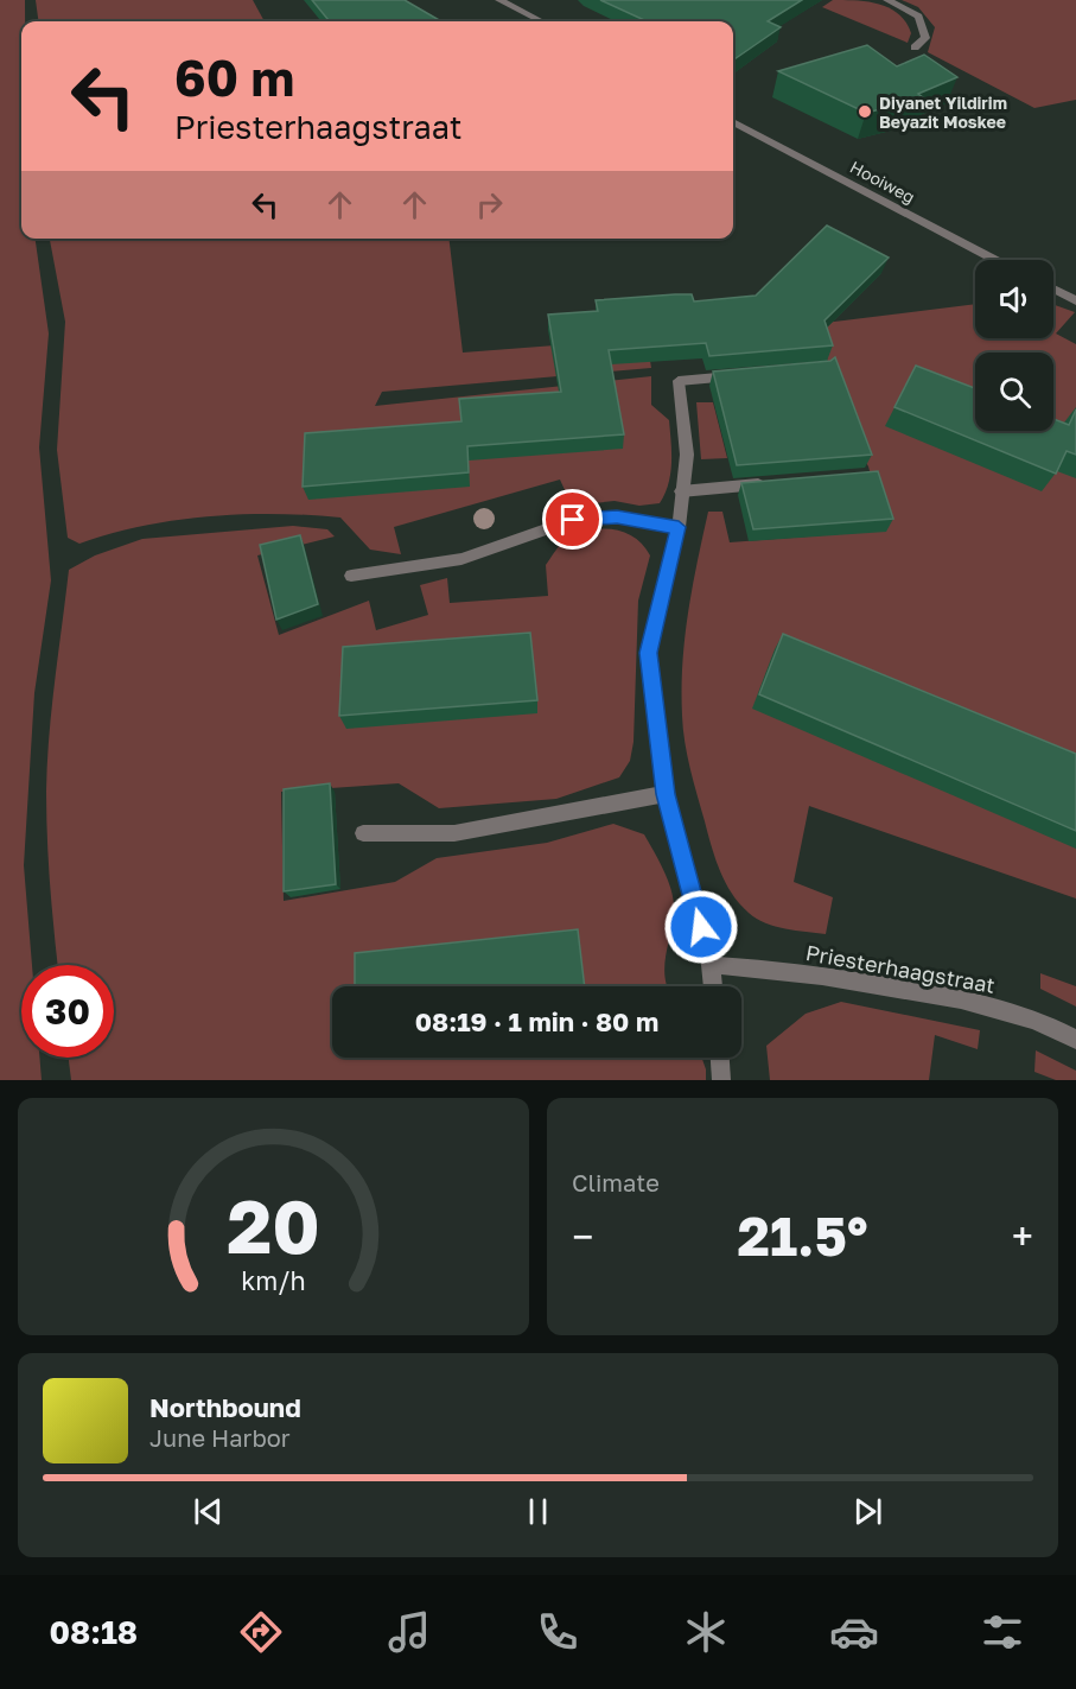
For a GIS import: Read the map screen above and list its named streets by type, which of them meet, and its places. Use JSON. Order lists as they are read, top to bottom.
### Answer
{
  "streets": {
    "street": ["Hooiweg", "Priesterhaagstraat"]
  },
  "places": ["Diyanet Yildirim Beyazit Moskee"],
  "page": {
    "turn": ["60 m", "Priesterhaagstraat"],
    "limit": "30",
    "trip": "08:19 · 1 min · 80 m",
    "tile": "Climate",
    "heat": ["−", "21.5°", "+"],
    "song": ["Northbound", "June Harbor"],
    "tabs": "08:18",
    "gauge": ["20", "km/h"]
  }
}
